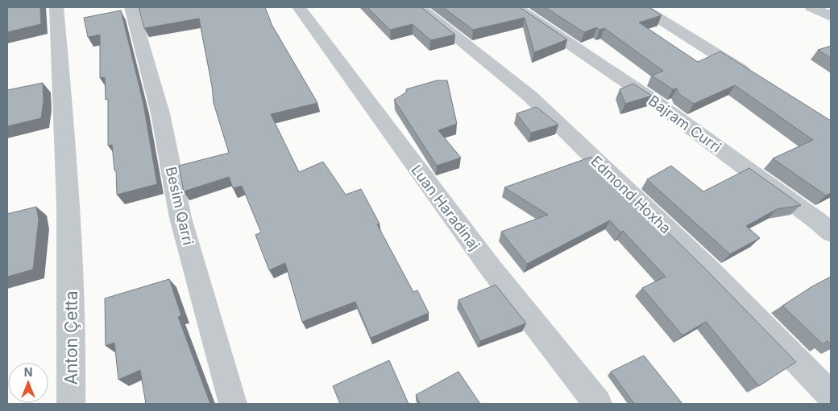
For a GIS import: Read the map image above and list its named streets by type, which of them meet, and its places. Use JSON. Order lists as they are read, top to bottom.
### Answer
{
  "streets": {
    "street": [
      "Bajram Curri",
      "Edmond Hoxha",
      "Besim Qarri",
      "Luan Haradinaj",
      "Anton Çetta"
    ]
  },
  "north": "top"
}
